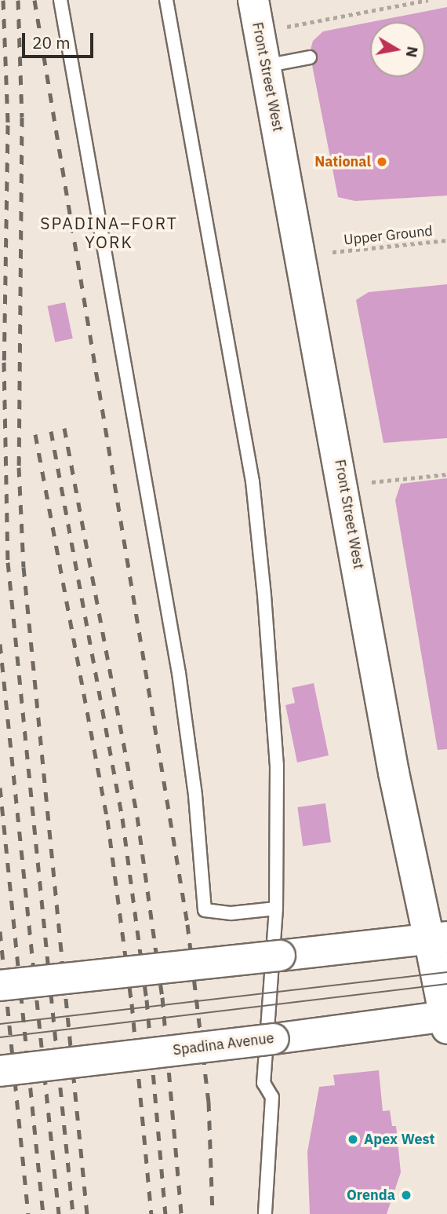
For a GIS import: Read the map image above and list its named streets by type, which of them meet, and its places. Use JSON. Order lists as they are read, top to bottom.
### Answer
{
  "streets": {
    "main road": ["Front Street West", "Spadina Avenue"],
    "path": ["Upper Ground"]
  },
  "crossings": [
    ["Front Street West", "Spadina Avenue"]
  ],
  "districts": ["SPADINA–FORT YORK"],
  "places": ["National", "Apex West", "Orenda"],
  "scale_bar": "20 m",
  "north": "right"
}
